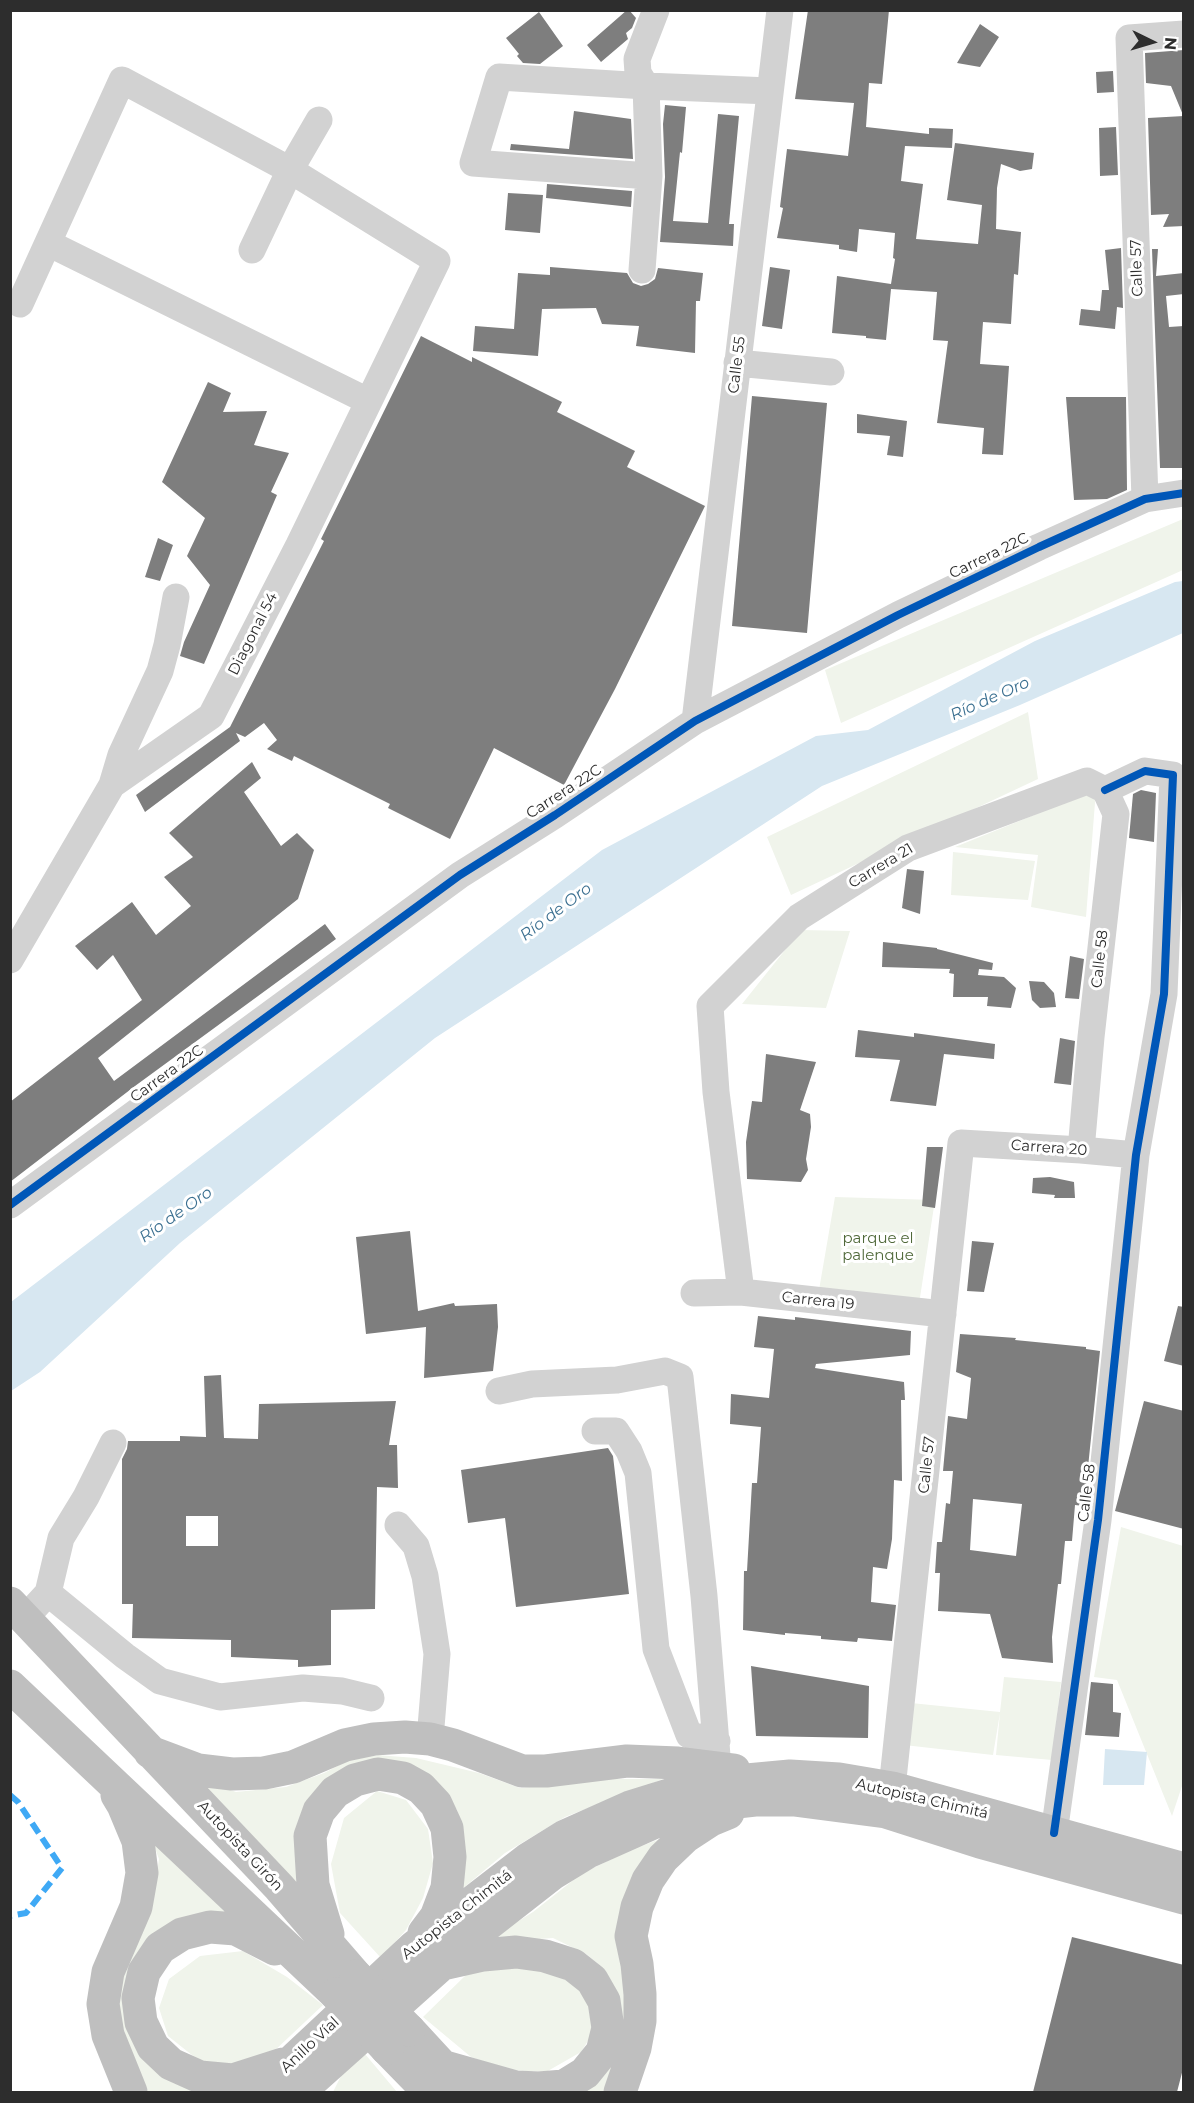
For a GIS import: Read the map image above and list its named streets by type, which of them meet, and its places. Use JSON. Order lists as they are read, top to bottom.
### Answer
{
  "streets": {
    "highway": ["Autopista Chimitá", "Autopista Girón", "Anillo Víal"],
    "street": [
      "Calle 57",
      "Calle 55",
      "Carrera 22C",
      "Diagonal 54",
      "Carrera 21",
      "Calle 58",
      "Carrera 20",
      "Carrera 19"
    ]
  },
  "crossings": [
    ["Calle 57", "Carrera 22C"],
    ["Calle 57", "Carrera 20"],
    ["Calle 57", "Carrera 19"],
    ["Calle 57", "Autopista Chimitá"],
    ["Calle 55", "Carrera 22C"],
    ["Carrera 21", "Calle 58"],
    ["Carrera 21", "Carrera 20"],
    ["Carrera 21", "Carrera 19"],
    ["Calle 58", "Carrera 20"],
    ["Calle 58", "Autopista Chimitá"],
    ["Autopista Chimitá", "Autopista Girón"],
    ["Autopista Chimitá", "Anillo Víal"],
    ["Autopista Girón", "Anillo Víal"]
  ],
  "water": ["Río de Oro"],
  "parks": ["parque el palenque"],
  "north": "right"
}
